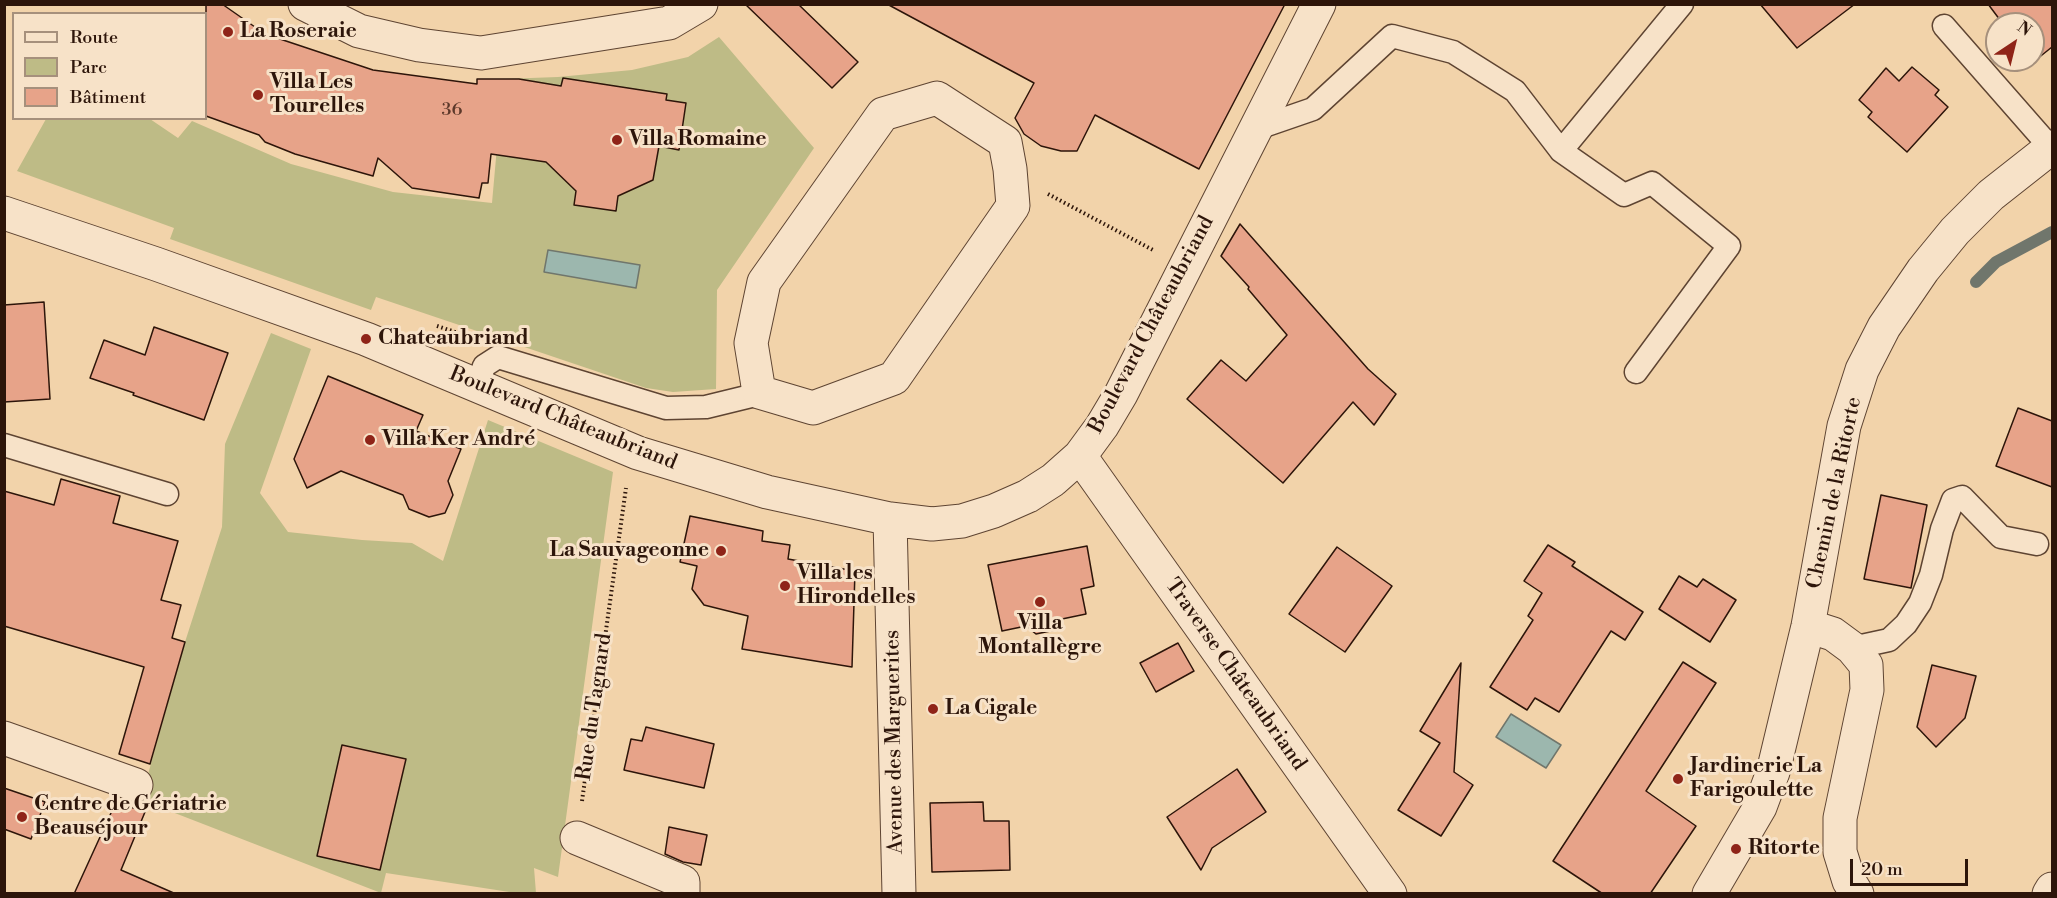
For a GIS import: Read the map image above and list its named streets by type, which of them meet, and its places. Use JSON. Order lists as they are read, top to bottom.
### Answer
{
  "streets": {
    "street": [
      "Boulevard Châteaubriand",
      "Chemin de la Ritorte",
      "Traverse Châteaubriand",
      "Avenue des Marguerites"
    ],
    "path": ["Rue du Tagnard"]
  },
  "crossings": [
    ["Boulevard Châteaubriand", "Traverse Châteaubriand"],
    ["Boulevard Châteaubriand", "Rue du Tagnard"],
    ["Boulevard Châteaubriand", "Avenue des Marguerites"]
  ],
  "places": [
    "La Roseraie",
    "Villa Les Tourelles",
    "Villa Romaine",
    "Chateaubriand",
    "Villa Ker André",
    "La Sauvageonne",
    "Villa les Hirondelles",
    "Villa Montallègre",
    "La Cigale",
    "Jardinerie La Farigoulette",
    "Centre de Gériatrie Beauséjour",
    "Ritorte"
  ],
  "house_numbers": ["36"],
  "legend": ["Route", "Parc", "Bâtiment"],
  "scale_bar": "20 m",
  "north": "top right"
}
